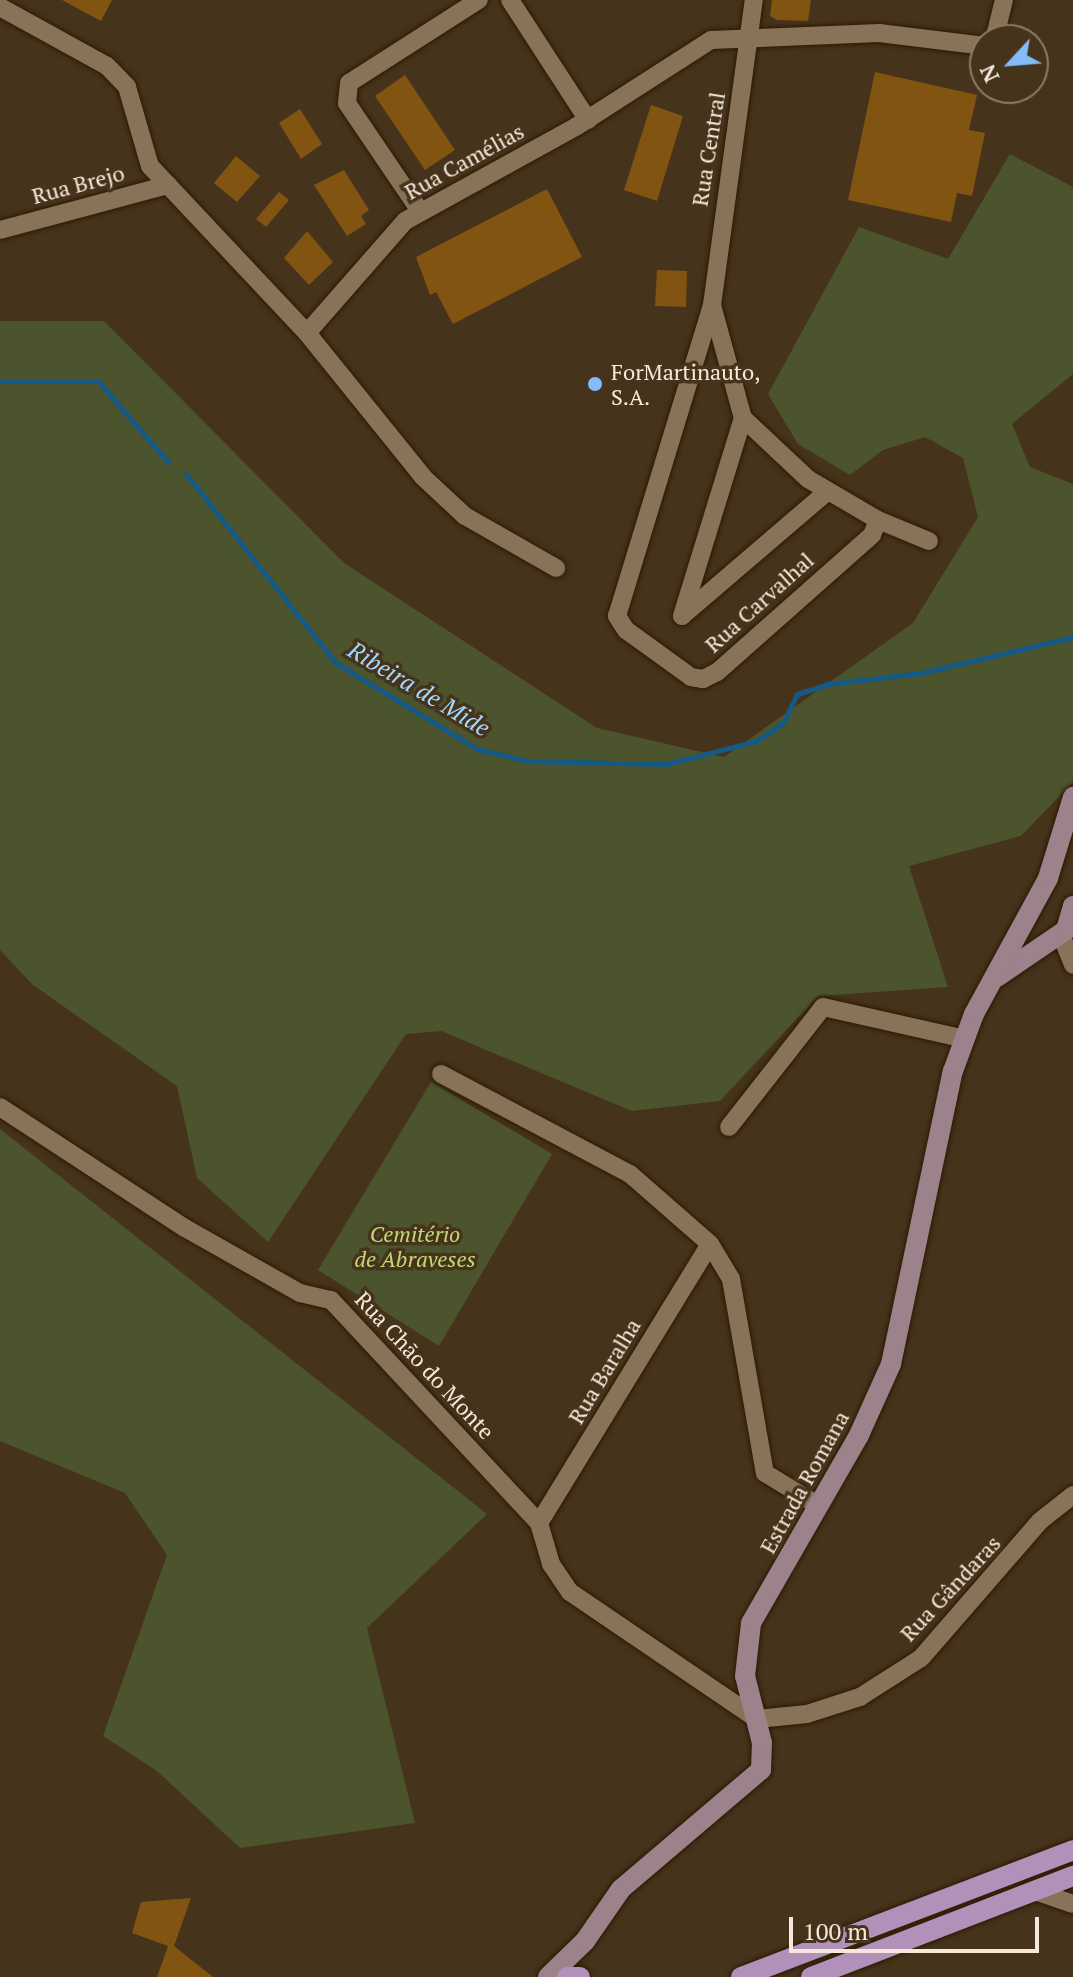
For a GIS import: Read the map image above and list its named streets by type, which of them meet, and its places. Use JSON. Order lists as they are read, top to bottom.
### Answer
{
  "streets": {
    "street": [
      "Rua Central",
      "Rua Camélias",
      "Rua Brejo",
      "Rua Carvalhal",
      "Rua Chão do Monte",
      "Rua Baralha",
      "Estrada Romana",
      "Rua Gândaras"
    ]
  },
  "crossings": [
    ["Rua Central", "Rua Camélias"],
    ["Rua Central", "Rua Carvalhal"],
    ["Rua Chão do Monte", "Rua Baralha"],
    ["Rua Chão do Monte", "Estrada Romana"],
    ["Rua Chão do Monte", "Rua Gândaras"],
    ["Estrada Romana", "Rua Gândaras"]
  ],
  "water": ["Ribeira de Mide"],
  "parks": ["Cemitério de Abraveses"],
  "places": ["ForMartinauto, S.A."],
  "scale_bar": "100 m",
  "north": "bottom left"
}
